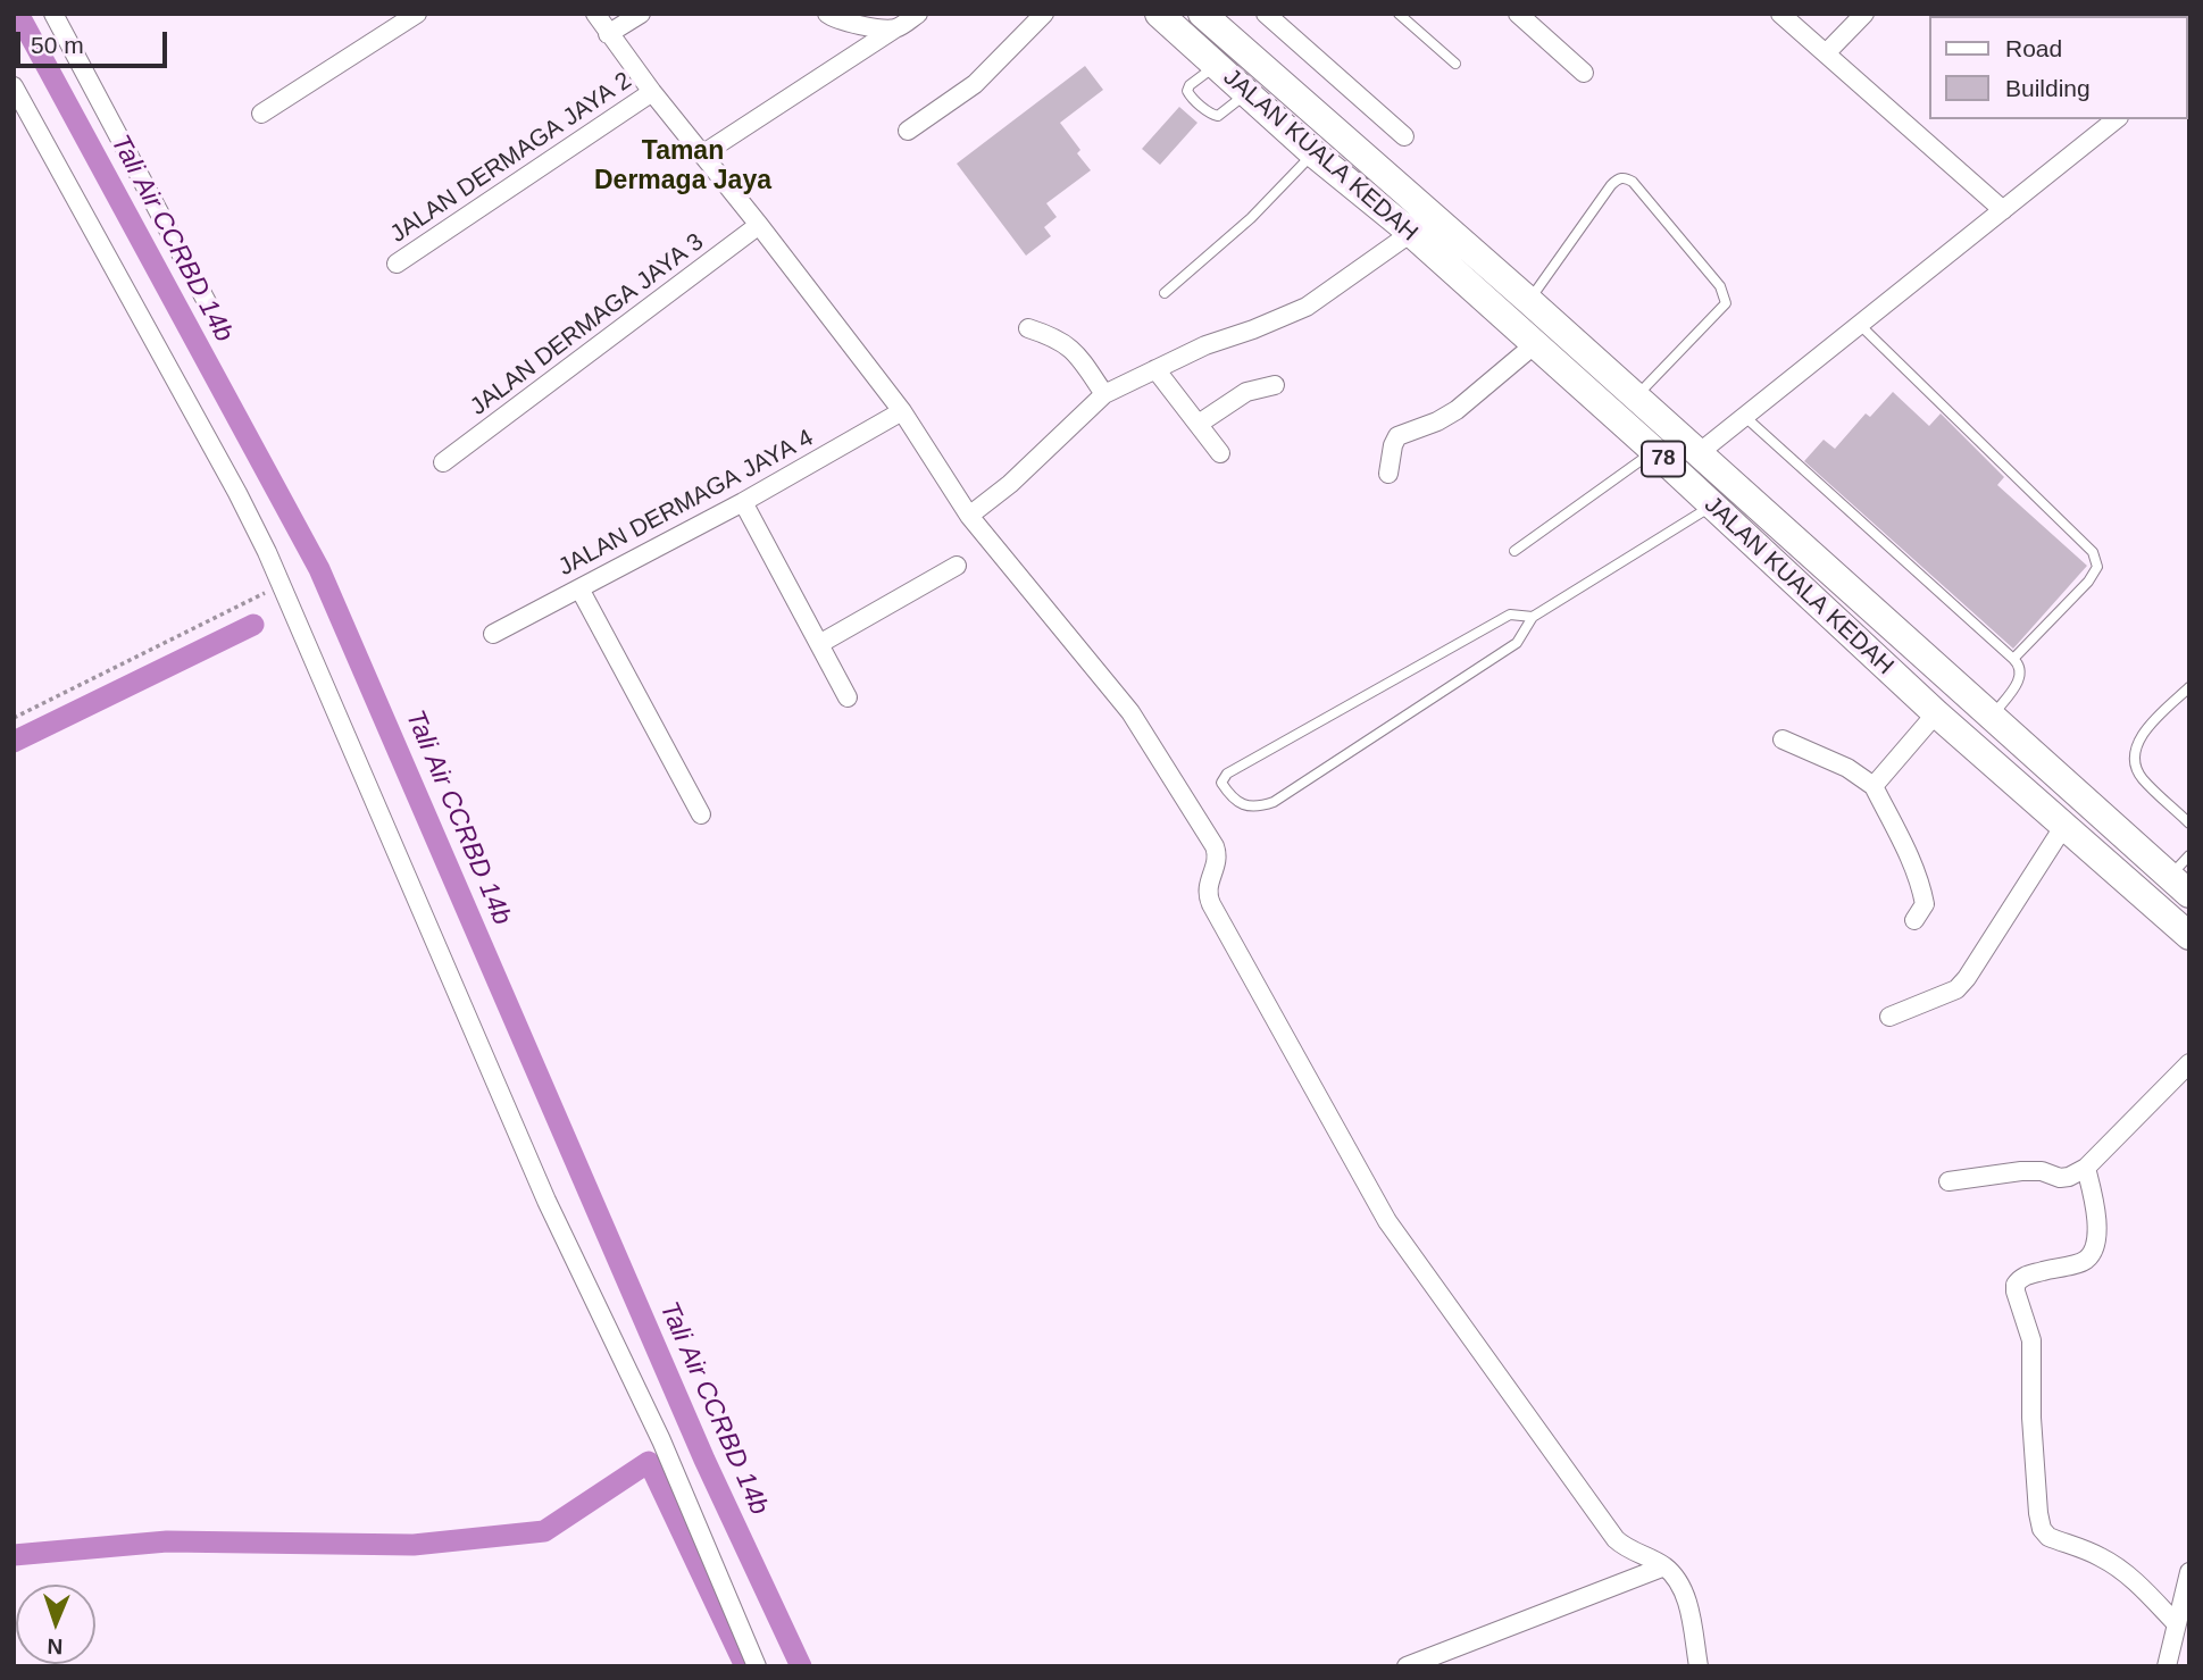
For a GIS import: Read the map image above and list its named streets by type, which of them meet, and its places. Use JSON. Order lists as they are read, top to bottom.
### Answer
{
  "streets": {
    "main road": ["JALAN KUALA KEDAH", "78"],
    "street": ["JALAN DERMAGA JAYA 2", "JALAN DERMAGA JAYA 3", "JALAN DERMAGA JAYA 4"]
  },
  "districts": ["Taman Dermaga Jaya"],
  "water": ["Tali Air CCRBD 14b"],
  "legend": ["Road", "Building"],
  "scale_bar": "50 m",
  "north": "bottom"
}
